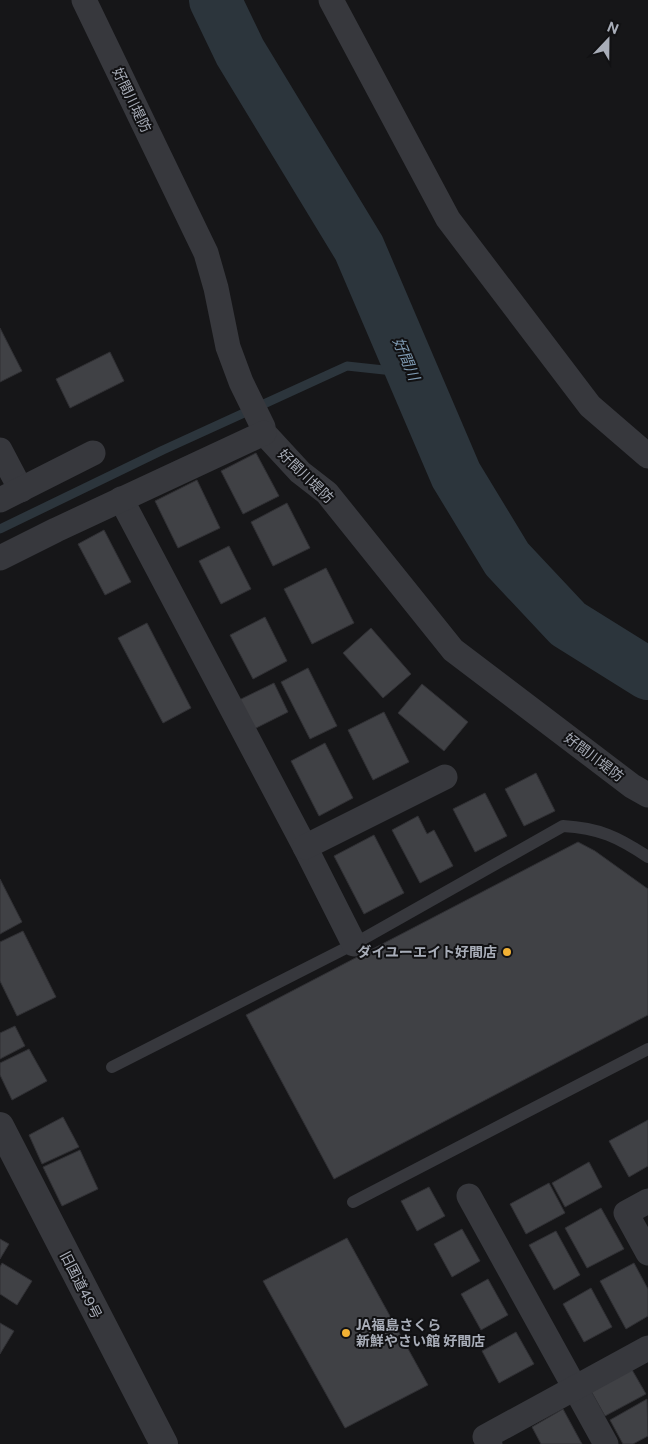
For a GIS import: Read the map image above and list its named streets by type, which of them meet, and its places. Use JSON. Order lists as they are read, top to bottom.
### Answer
{
  "streets": {
    "street": ["好間川堤防", "旧国道49号"]
  },
  "water": ["好間川"],
  "places": ["ダイユーエイト好間店", "JA福島さくら 新鮮やさい館 好間店"],
  "north": "top"
}
